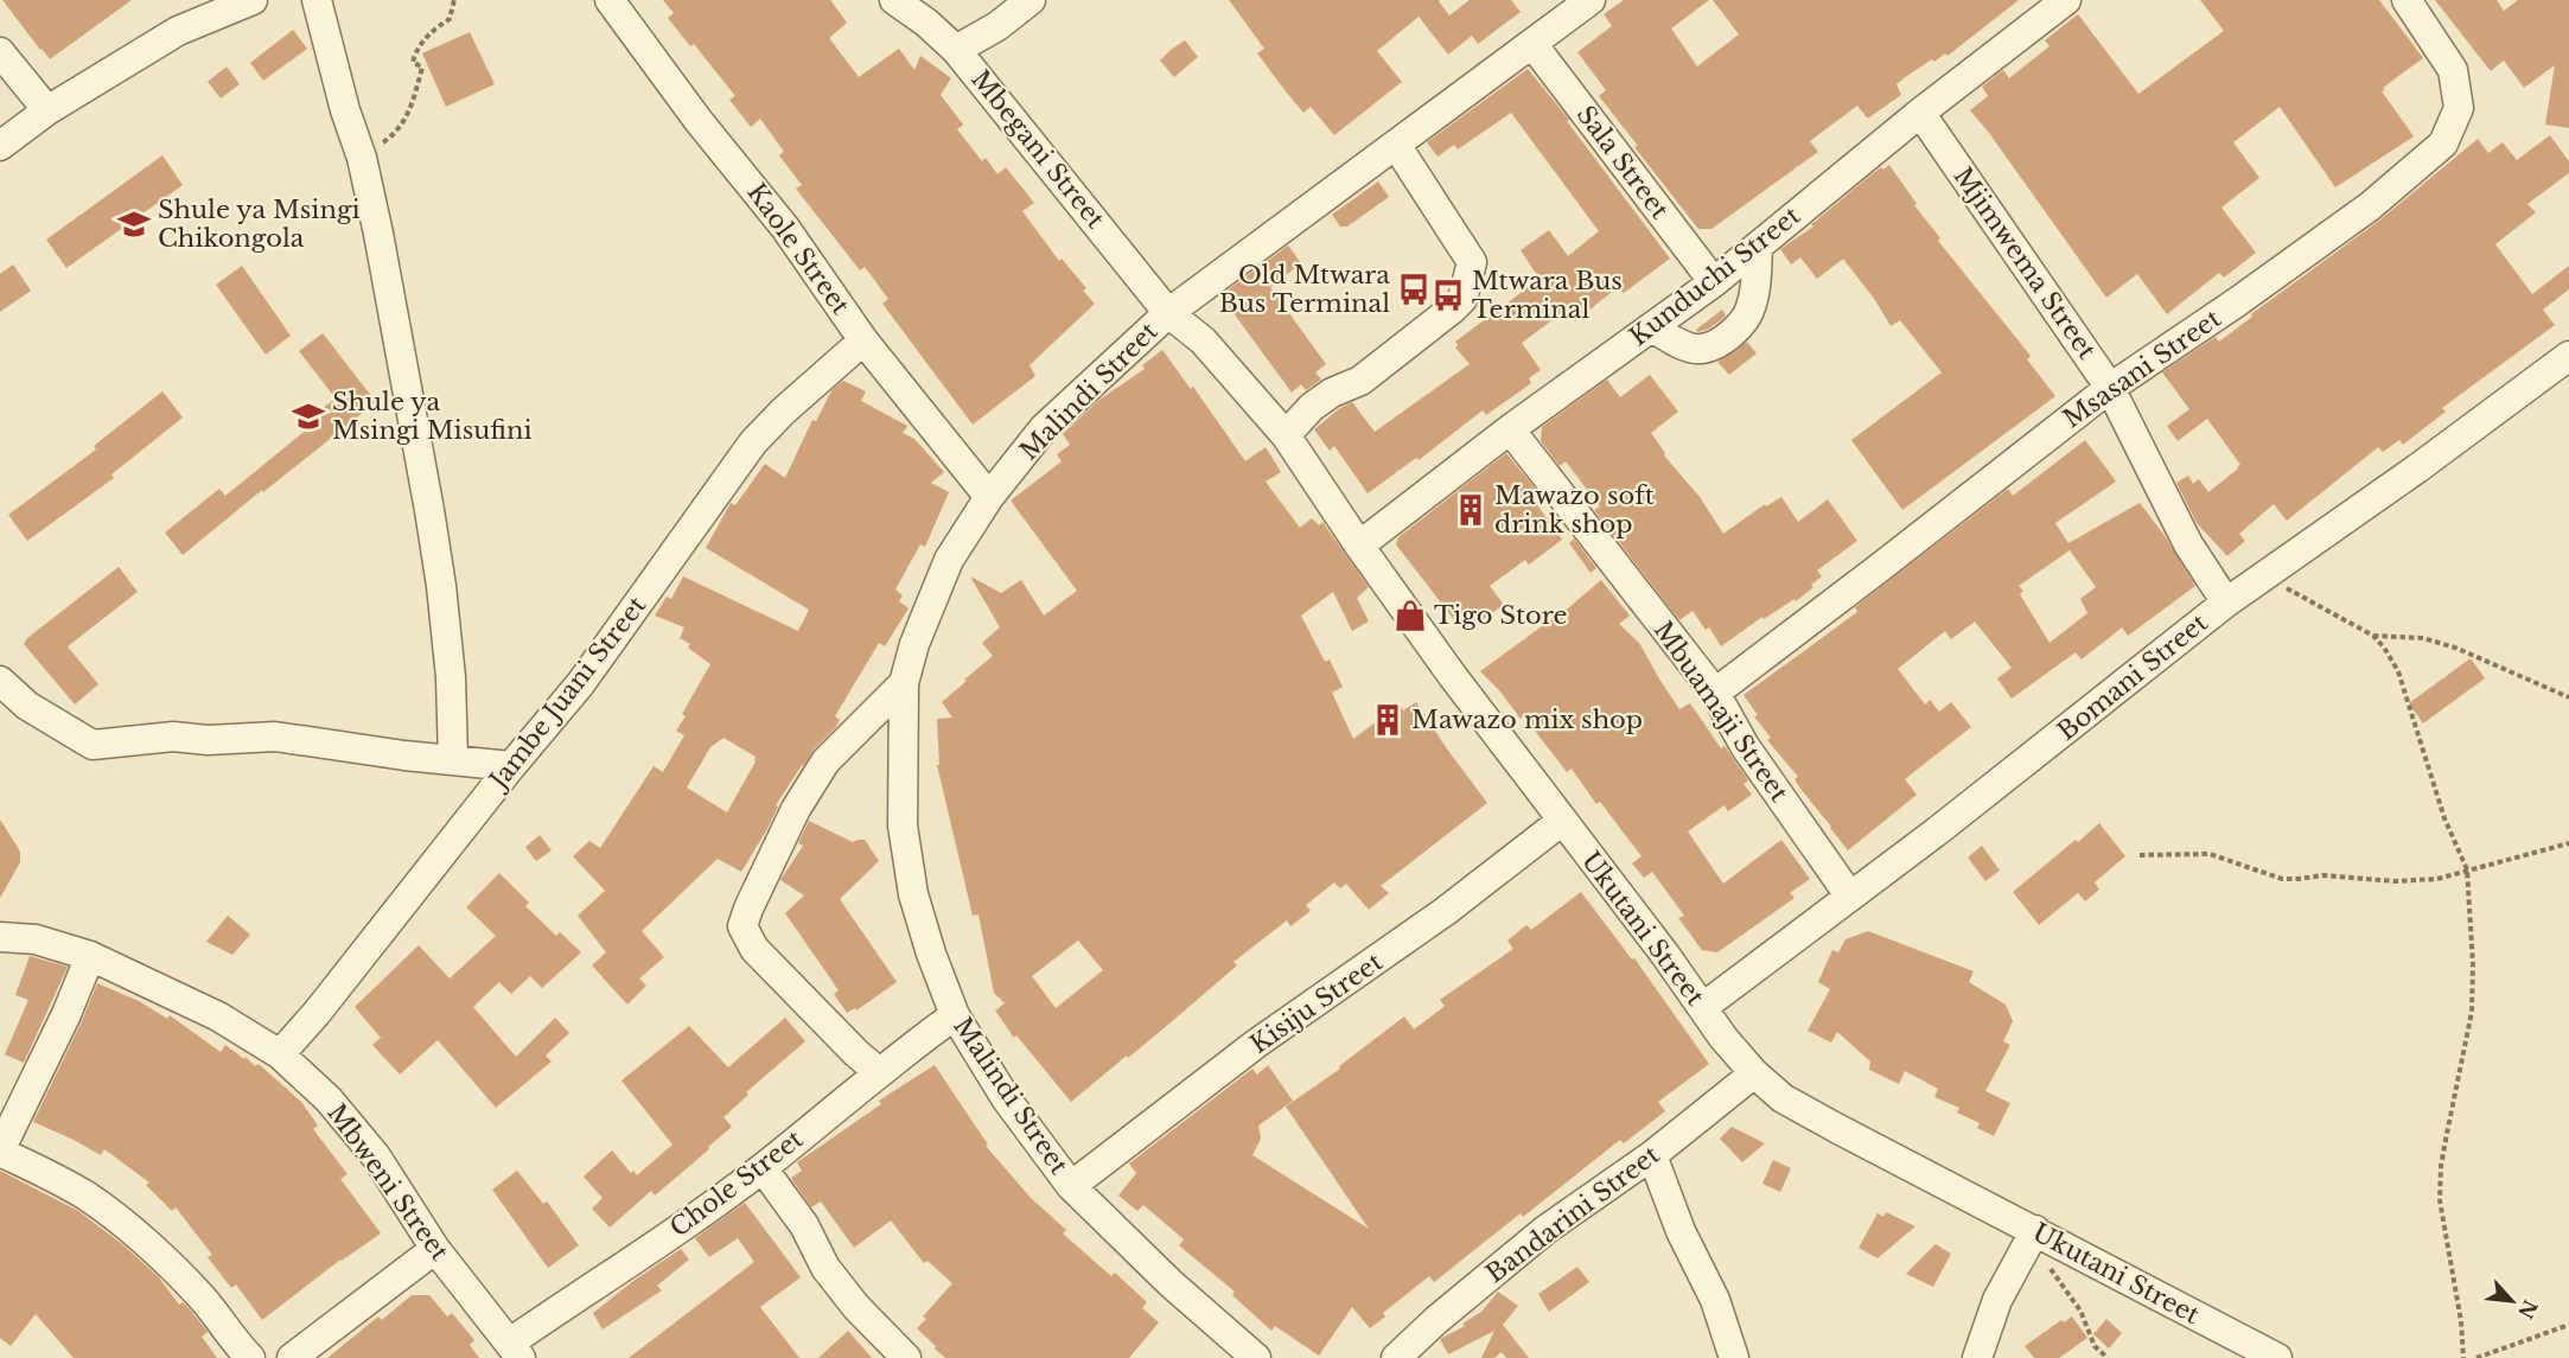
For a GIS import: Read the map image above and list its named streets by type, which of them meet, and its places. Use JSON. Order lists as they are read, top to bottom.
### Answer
{
  "streets": {
    "street": [
      "Mbegani Street",
      "Sala Street",
      "Kaole Street",
      "Mjimwema Street",
      "Kunduchi Street",
      "Msasani Street",
      "Malindi Street",
      "Bomani Street",
      "Jambe Juani Street",
      "Mbuamaji Street",
      "Ukutani Street",
      "Kisiju Street",
      "Mbweni Street",
      "Chole Street",
      "Bandarini Street"
    ]
  },
  "crossings": [
    ["Mbegani Street", "Malindi Street"],
    ["Mbegani Street", "Ukutani Street"],
    ["Sala Street", "Kunduchi Street"],
    ["Sala Street", "Malindi Street"],
    ["Kaole Street", "Malindi Street"],
    ["Kaole Street", "Jambe Juani Street"],
    ["Mjimwema Street", "Kunduchi Street"],
    ["Mjimwema Street", "Msasani Street"],
    ["Mjimwema Street", "Bomani Street"],
    ["Kunduchi Street", "Mbuamaji Street"],
    ["Kunduchi Street", "Ukutani Street"],
    ["Msasani Street", "Mbuamaji Street"],
    ["Malindi Street", "Ukutani Street"],
    ["Malindi Street", "Kisiju Street"],
    ["Malindi Street", "Chole Street"],
    ["Bomani Street", "Mbuamaji Street"],
    ["Bomani Street", "Ukutani Street"],
    ["Jambe Juani Street", "Mbweni Street"],
    ["Ukutani Street", "Kisiju Street"],
    ["Ukutani Street", "Bandarini Street"],
    ["Mbweni Street", "Chole Street"]
  ],
  "places": {
    "school or university": ["Shule ya Msingi Chikongola", "Shule ya Msingi Misufini"],
    "bus stop": ["Old Mtwara Bus Terminal", "Mtwara Bus Terminal"],
    "building": ["Mawazo soft drink shop", "Mawazo mix shop"],
    "shop": ["Tigo Store"]
  },
  "north": "bottom right"
}
